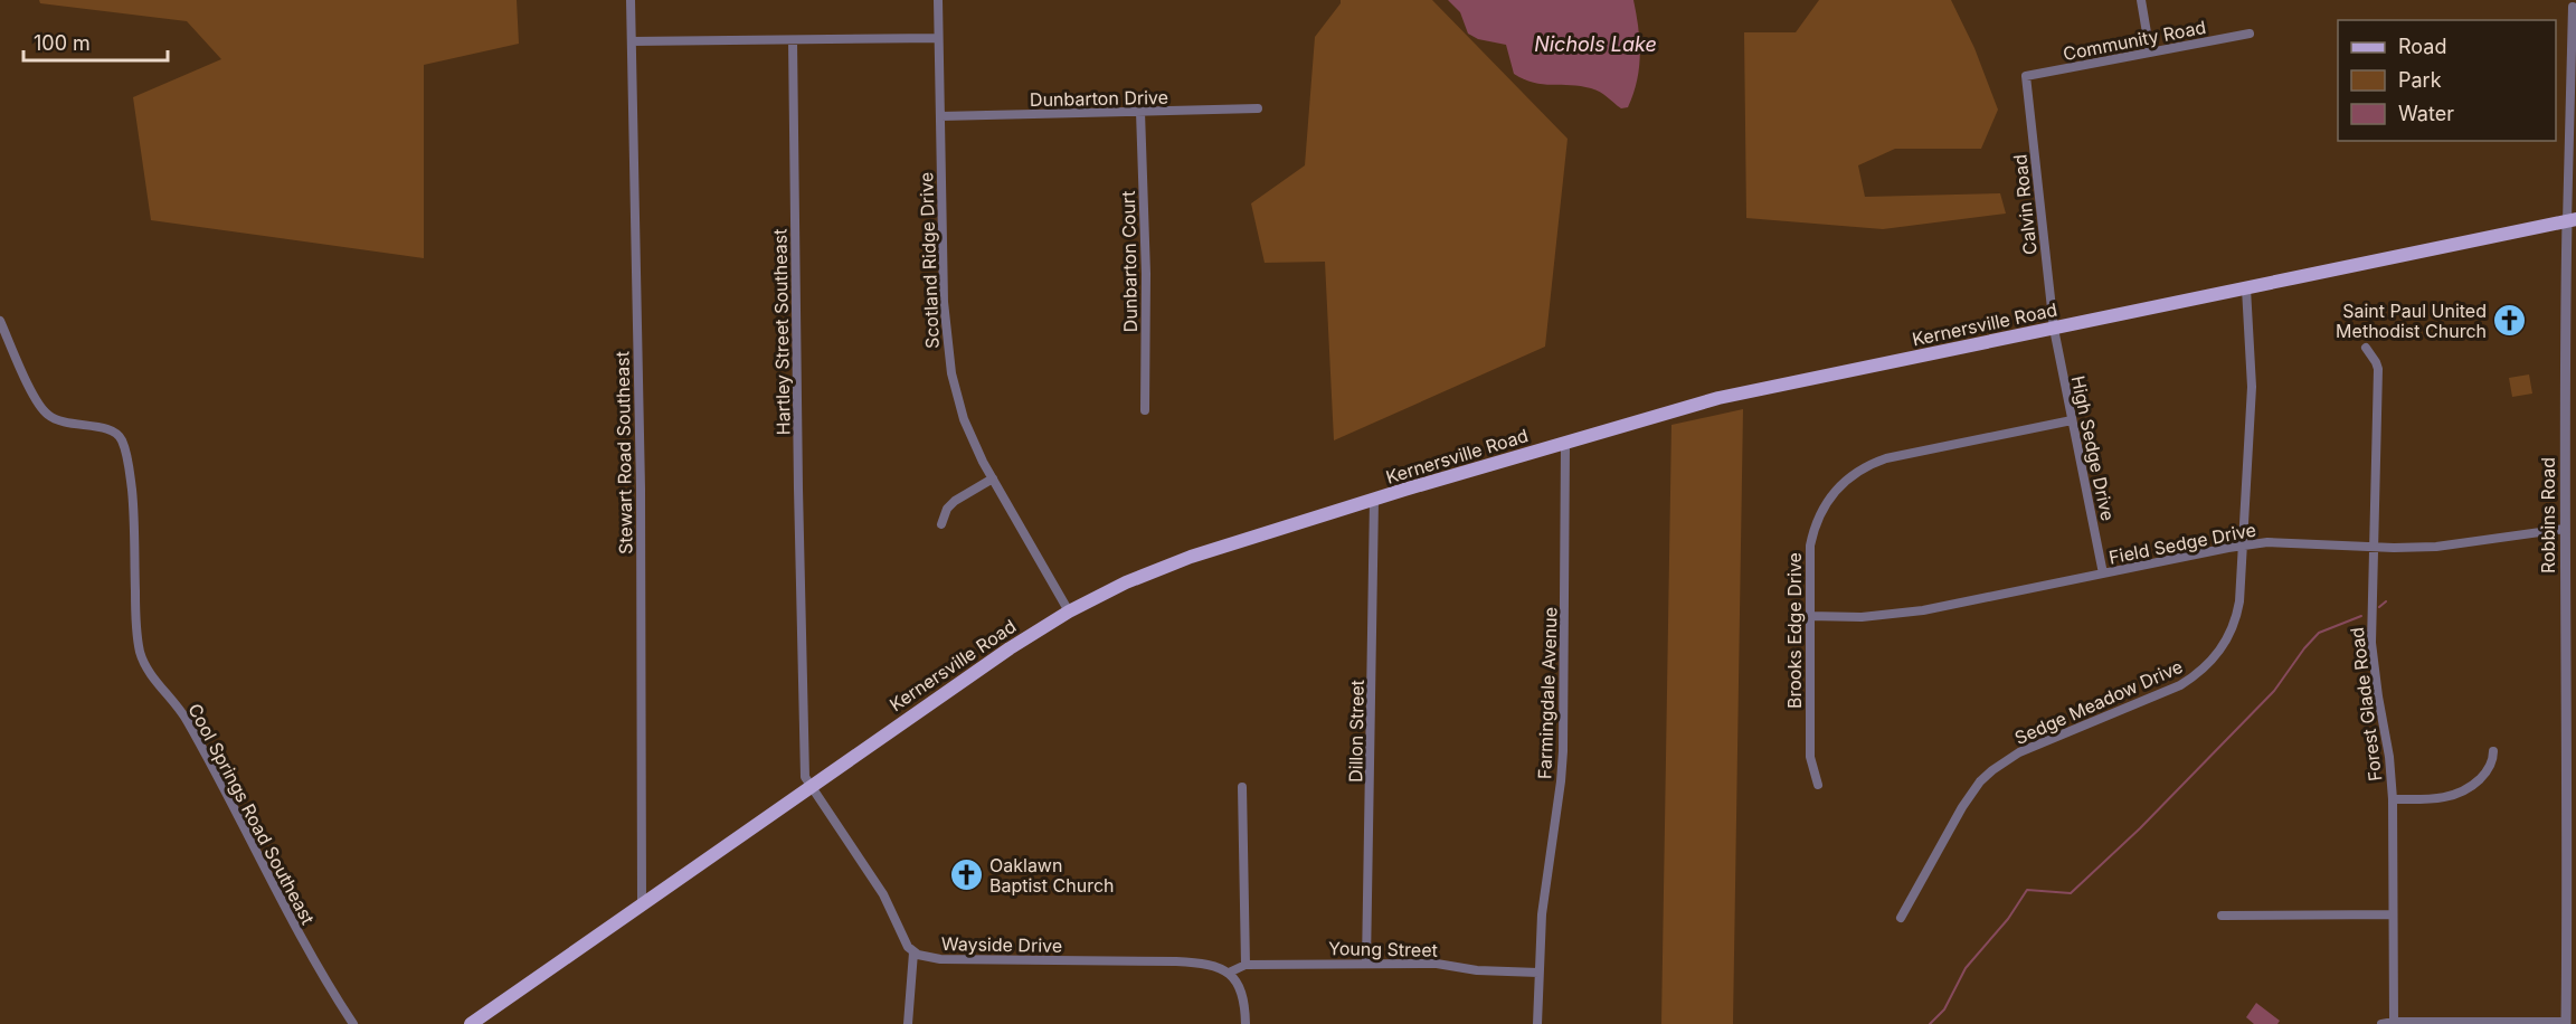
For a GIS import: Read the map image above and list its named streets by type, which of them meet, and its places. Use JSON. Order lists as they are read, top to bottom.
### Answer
{
  "streets": {
    "main road": ["Kernersville Road"],
    "street": [
      "Community Road",
      "Dunbarton Drive",
      "Calvin Road",
      "Scotland Ridge Drive",
      "Dunbarton Court",
      "Hartley Street Southeast",
      "High Sedge Drive",
      "Stewart Road Southeast",
      "Robbins Road",
      "Field Sedge Drive",
      "Brooks Edge Drive",
      "Farmingdale Avenue",
      "Sedge Meadow Drive",
      "Forest Glade Road",
      "Dillon Street",
      "Cool Springs Road Southeast",
      "Wayside Drive",
      "Young Street"
    ]
  },
  "crossings": [
    ["Community Road", "Calvin Road"],
    ["Dunbarton Drive", "Scotland Ridge Drive"],
    ["Dunbarton Drive", "Dunbarton Court"],
    ["Calvin Road", "Kernersville Road"],
    ["Calvin Road", "High Sedge Drive"],
    ["Scotland Ridge Drive", "Kernersville Road"],
    ["Kernersville Road", "Hartley Street Southeast"],
    ["Kernersville Road", "High Sedge Drive"],
    ["Kernersville Road", "Stewart Road Southeast"],
    ["Kernersville Road", "Robbins Road"],
    ["Kernersville Road", "Farmingdale Avenue"],
    ["Kernersville Road", "Sedge Meadow Drive"],
    ["Kernersville Road", "Dillon Street"],
    ["High Sedge Drive", "Field Sedge Drive"],
    ["High Sedge Drive", "Brooks Edge Drive"],
    ["Robbins Road", "Field Sedge Drive"],
    ["Field Sedge Drive", "Brooks Edge Drive"],
    ["Field Sedge Drive", "Sedge Meadow Drive"],
    ["Field Sedge Drive", "Forest Glade Road"],
    ["Farmingdale Avenue", "Young Street"],
    ["Dillon Street", "Young Street"],
    ["Wayside Drive", "Young Street"]
  ],
  "water": ["Nichols Lake"],
  "places": {
    "church": ["Saint Paul United Methodist Church", "Oaklawn Baptist Church"]
  },
  "legend": ["Road", "Park", "Water"],
  "scale_bar": "100 m"
}
